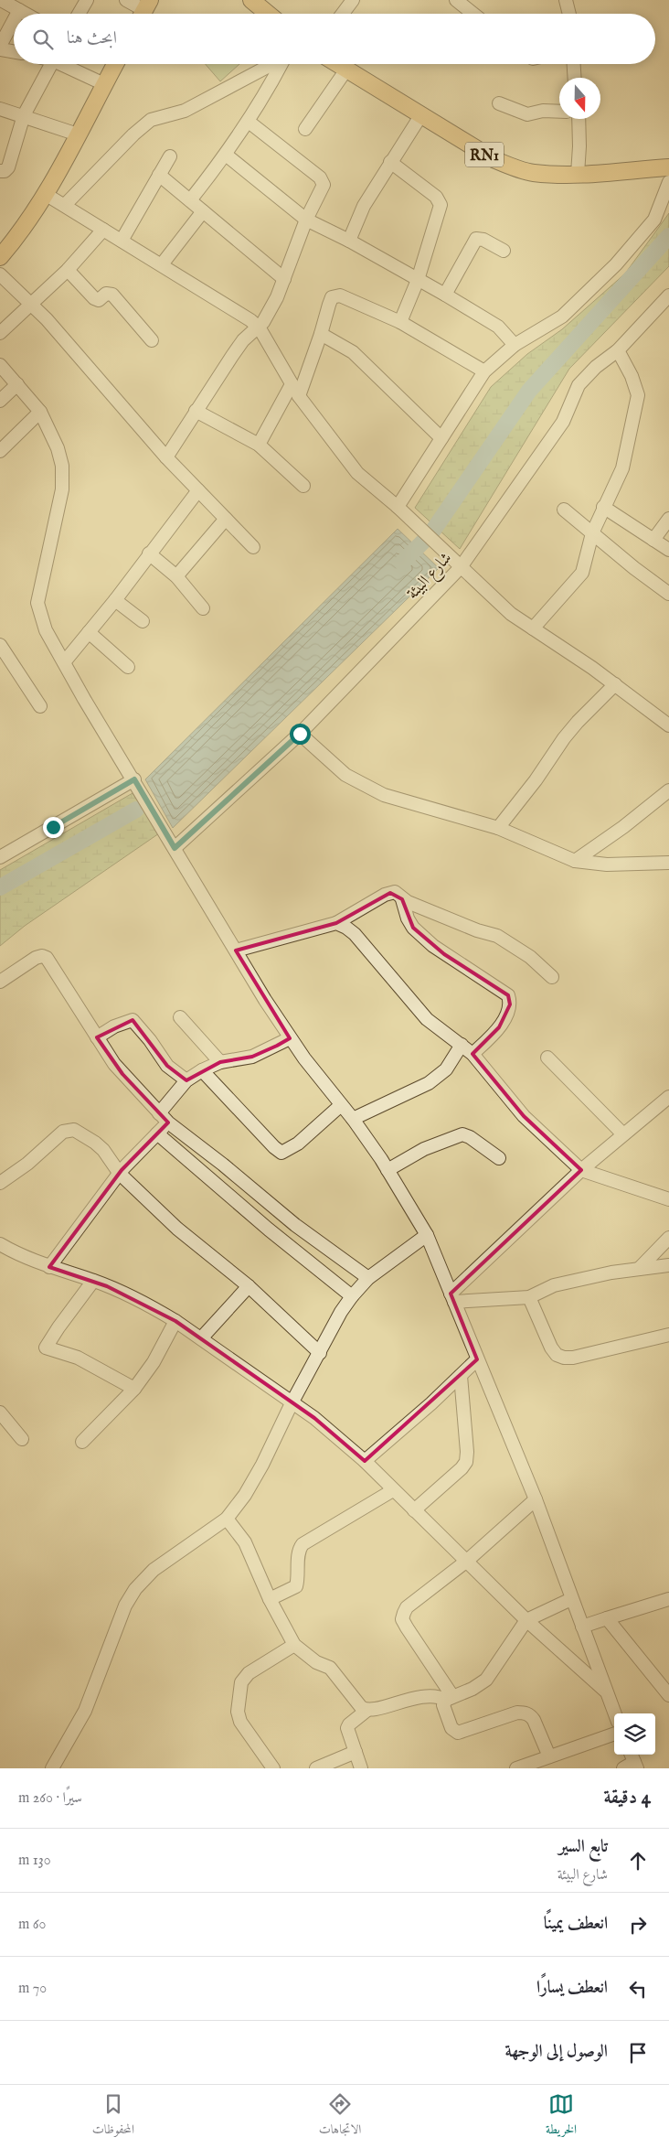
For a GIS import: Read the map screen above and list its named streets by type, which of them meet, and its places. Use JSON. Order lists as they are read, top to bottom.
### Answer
{
  "streets": {
    "main road": ["RN1"],
    "street": ["شارع البيئة"]
  },
  "north": "bottom",
  "page": {
    "search": "ابحث هنا",
    "heading": ["4 دقيقة", "سيرًا · 260 m"],
    "list": [
      ["تابع السير", "شارع البيئة", "130 m"],
      ["انعطف يمينًا", "60 m"],
      ["انعطف يسارًا", "70 m"],
      "الوصول إلى الوجهة"
    ],
    "nav": ["الخريطة", "الاتجاهات", "المحفوظات"]
  }
}
